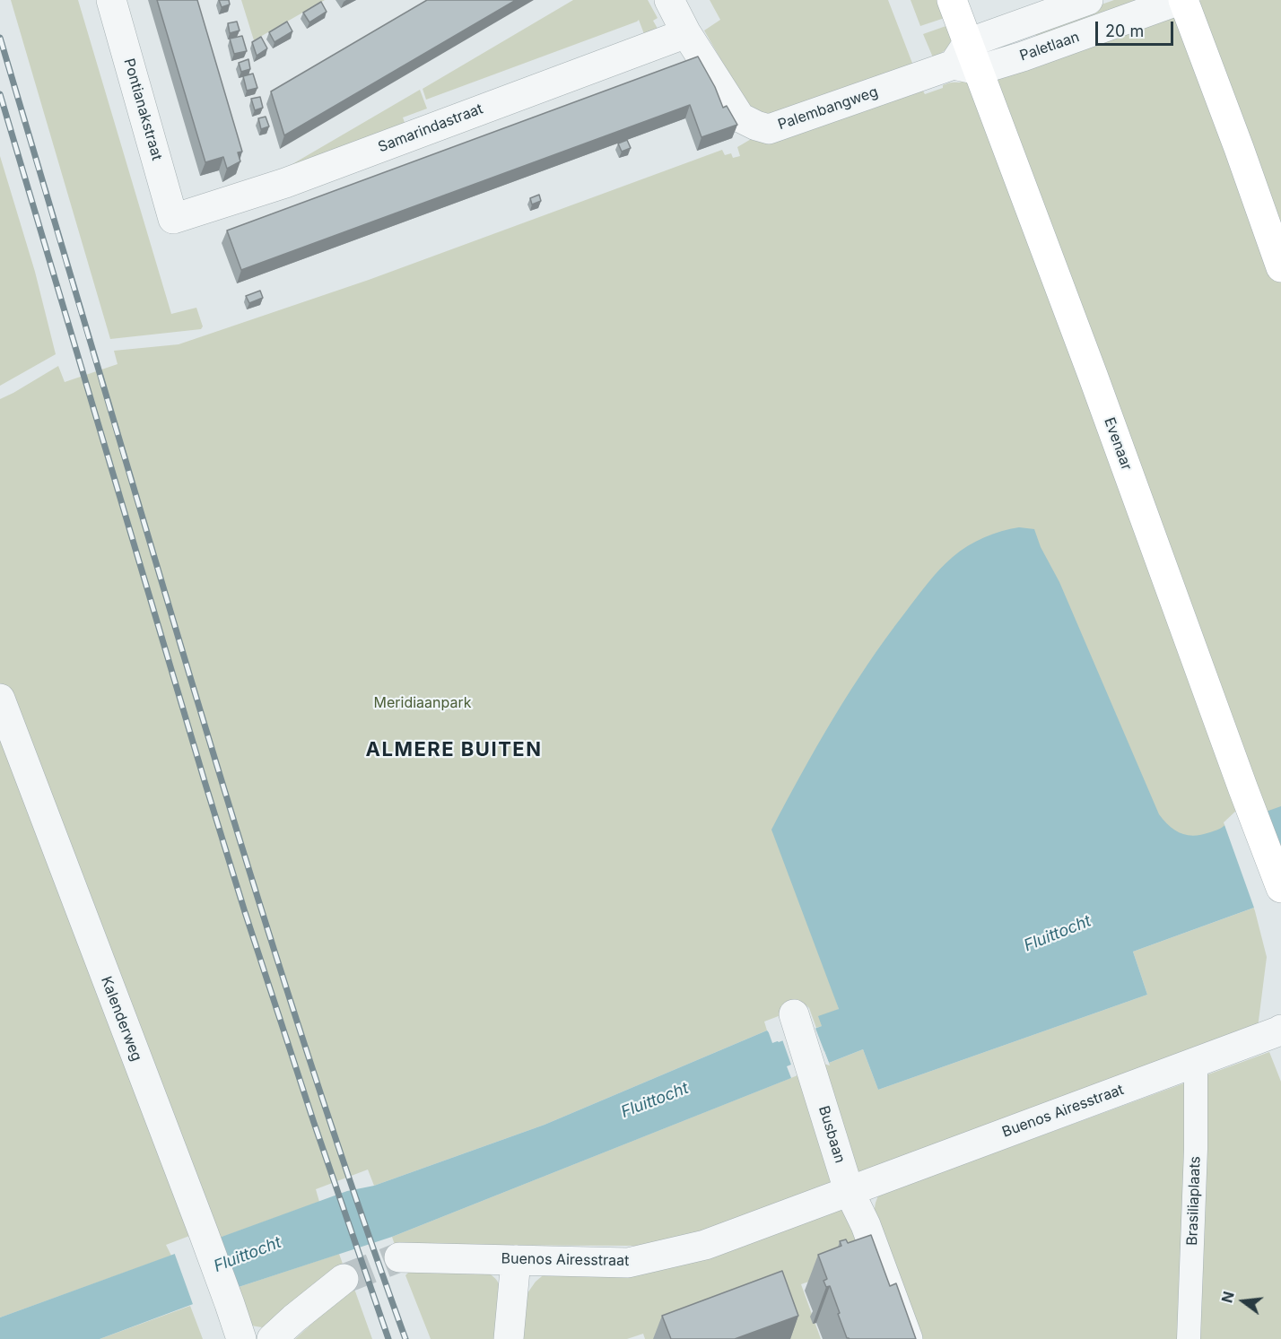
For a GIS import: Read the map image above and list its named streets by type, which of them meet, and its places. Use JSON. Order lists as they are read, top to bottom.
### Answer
{
  "streets": {
    "main road": ["Evenaar"],
    "street": [
      "Paletlaan",
      "Palembangweg",
      "Pontianakstraat",
      "Samarindastraat",
      "Kalenderweg",
      "Buenos Airesstraat",
      "Busbaan",
      "Brasiliaplaats"
    ]
  },
  "crossings": [
    ["Paletlaan", "Palembangweg"],
    ["Paletlaan", "Evenaar"],
    ["Palembangweg", "Samarindastraat"],
    ["Palembangweg", "Evenaar"],
    ["Pontianakstraat", "Samarindastraat"],
    ["Buenos Airesstraat", "Busbaan"],
    ["Buenos Airesstraat", "Brasiliaplaats"]
  ],
  "districts": ["ALMERE BUITEN"],
  "water": ["Fluittocht"],
  "parks": ["Meridiaanpark"],
  "scale_bar": "20 m",
  "north": "left"
}
